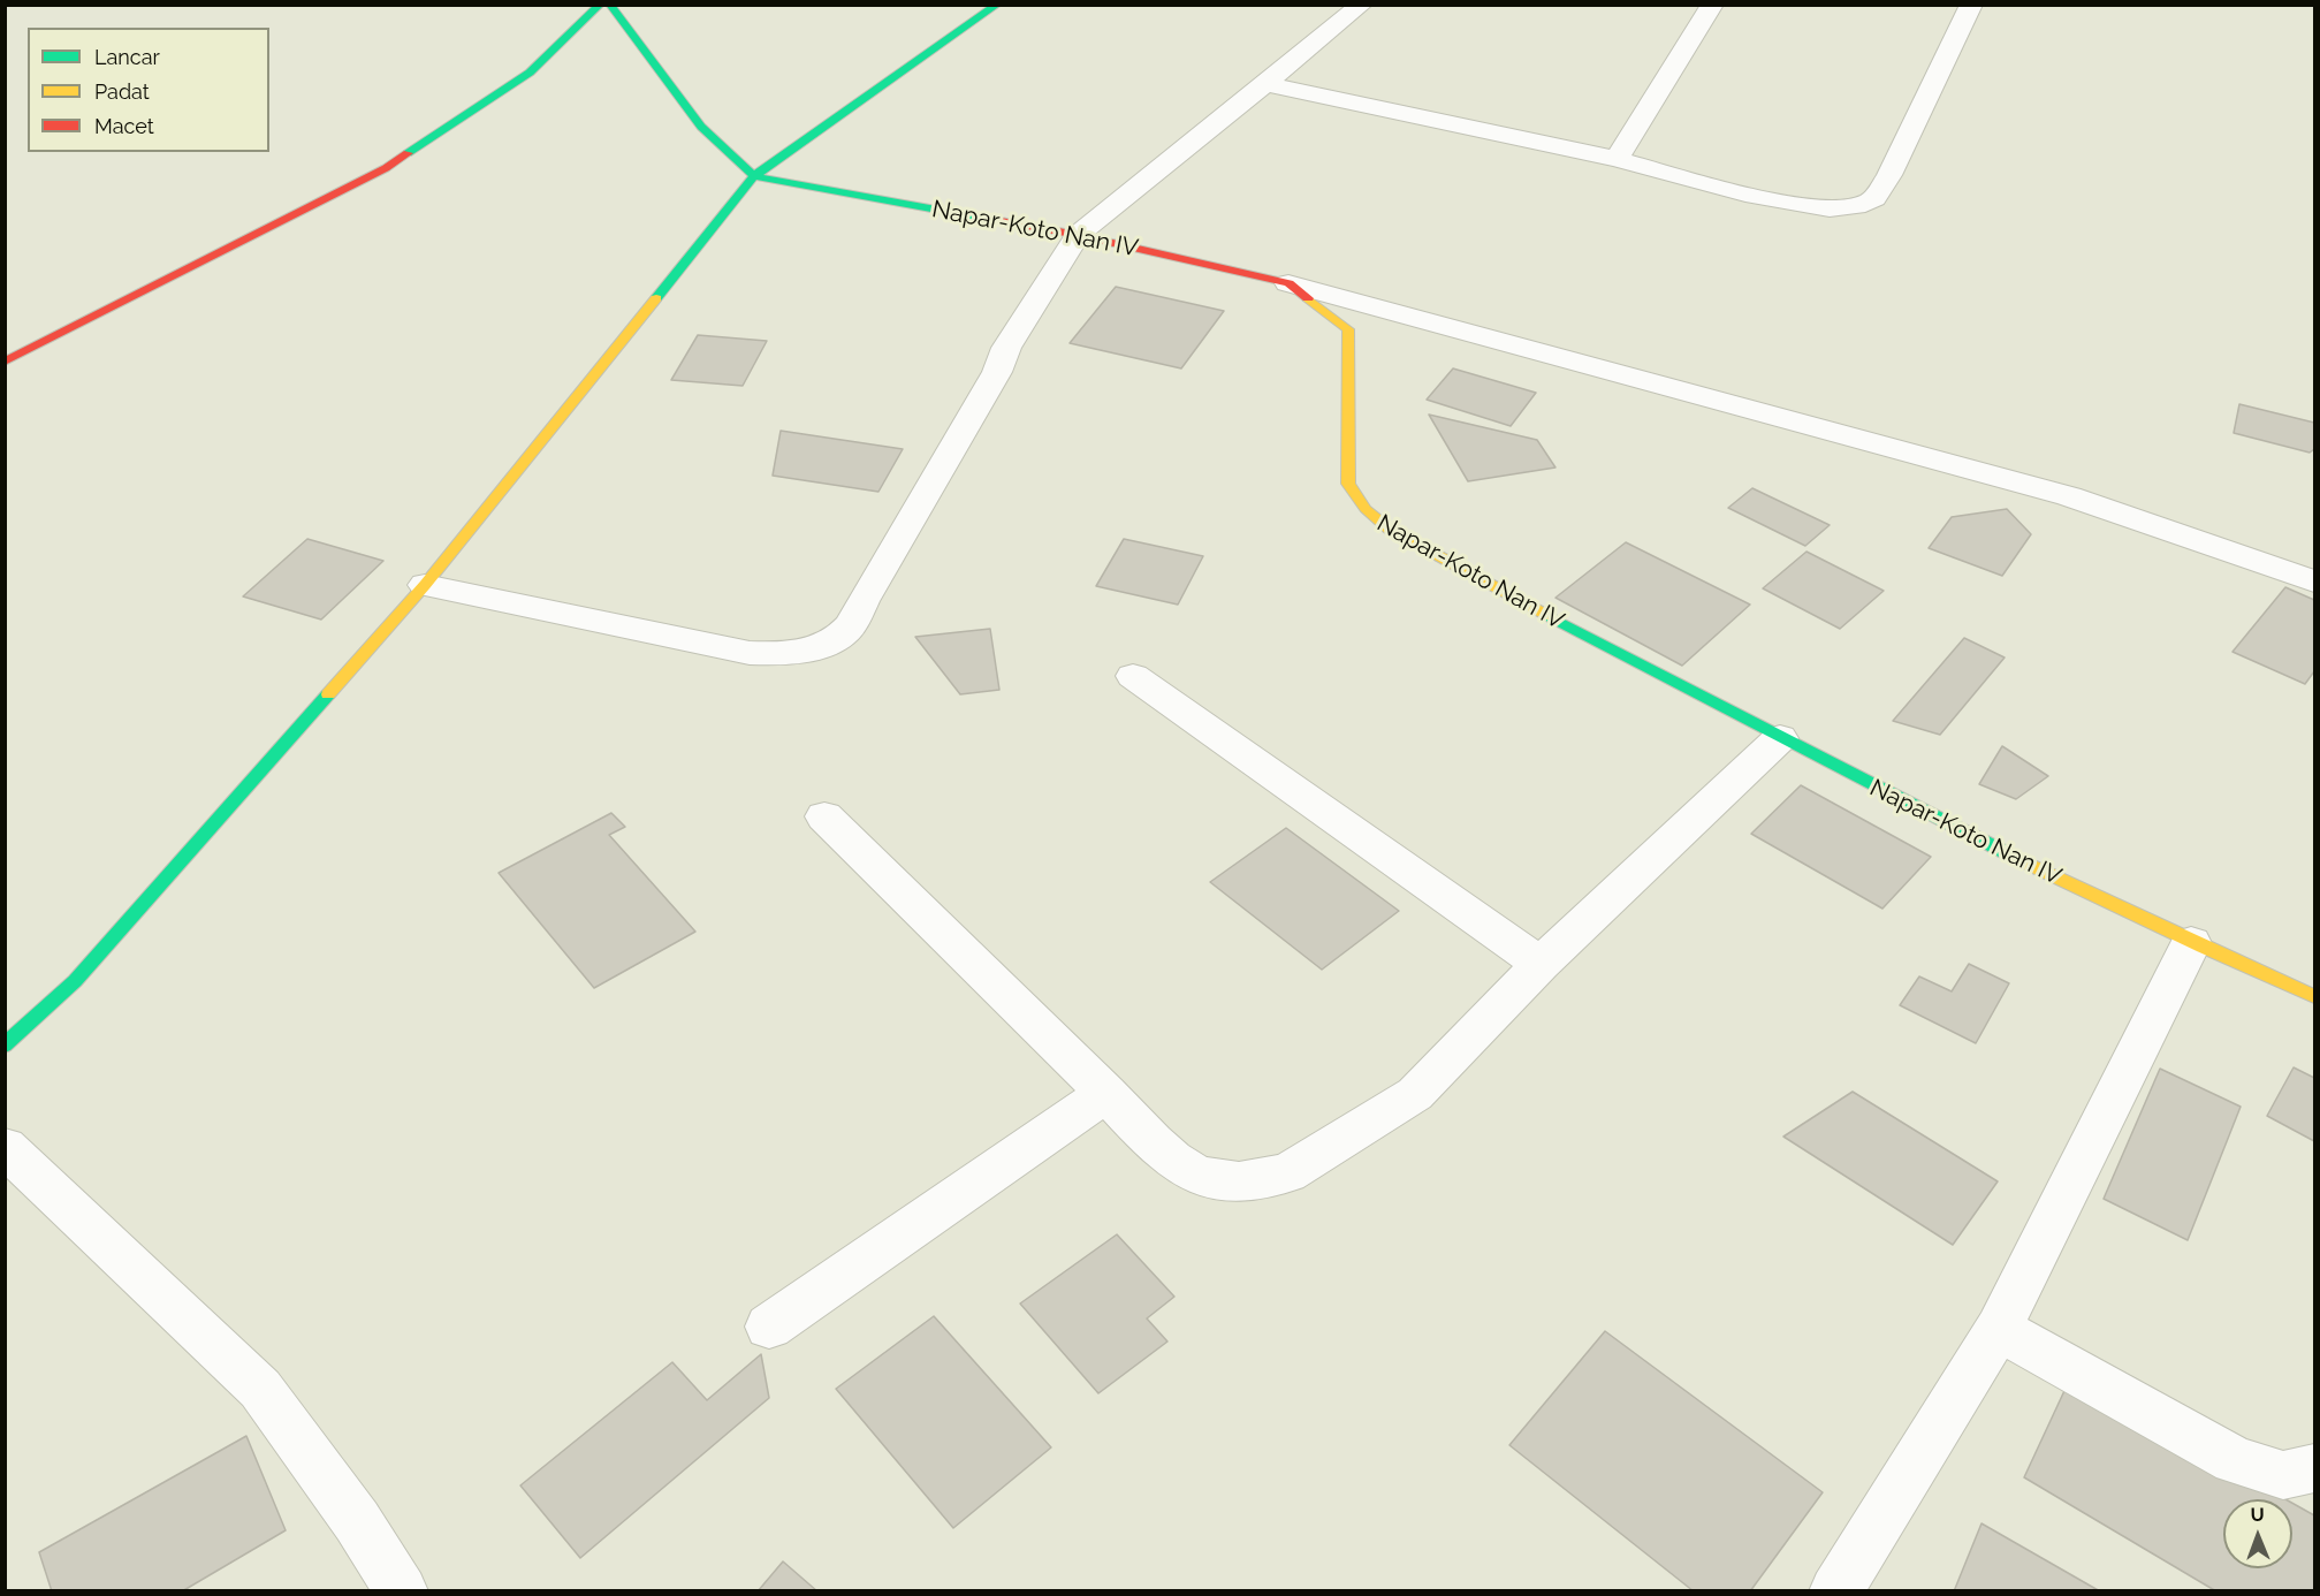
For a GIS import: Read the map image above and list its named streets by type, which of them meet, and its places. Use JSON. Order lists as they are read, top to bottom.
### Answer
{
  "streets": {
    "street": ["Napar-Koto Nan IV"]
  },
  "legend": ["Lancar", "Padat", "Macet"],
  "north": "top"
}
